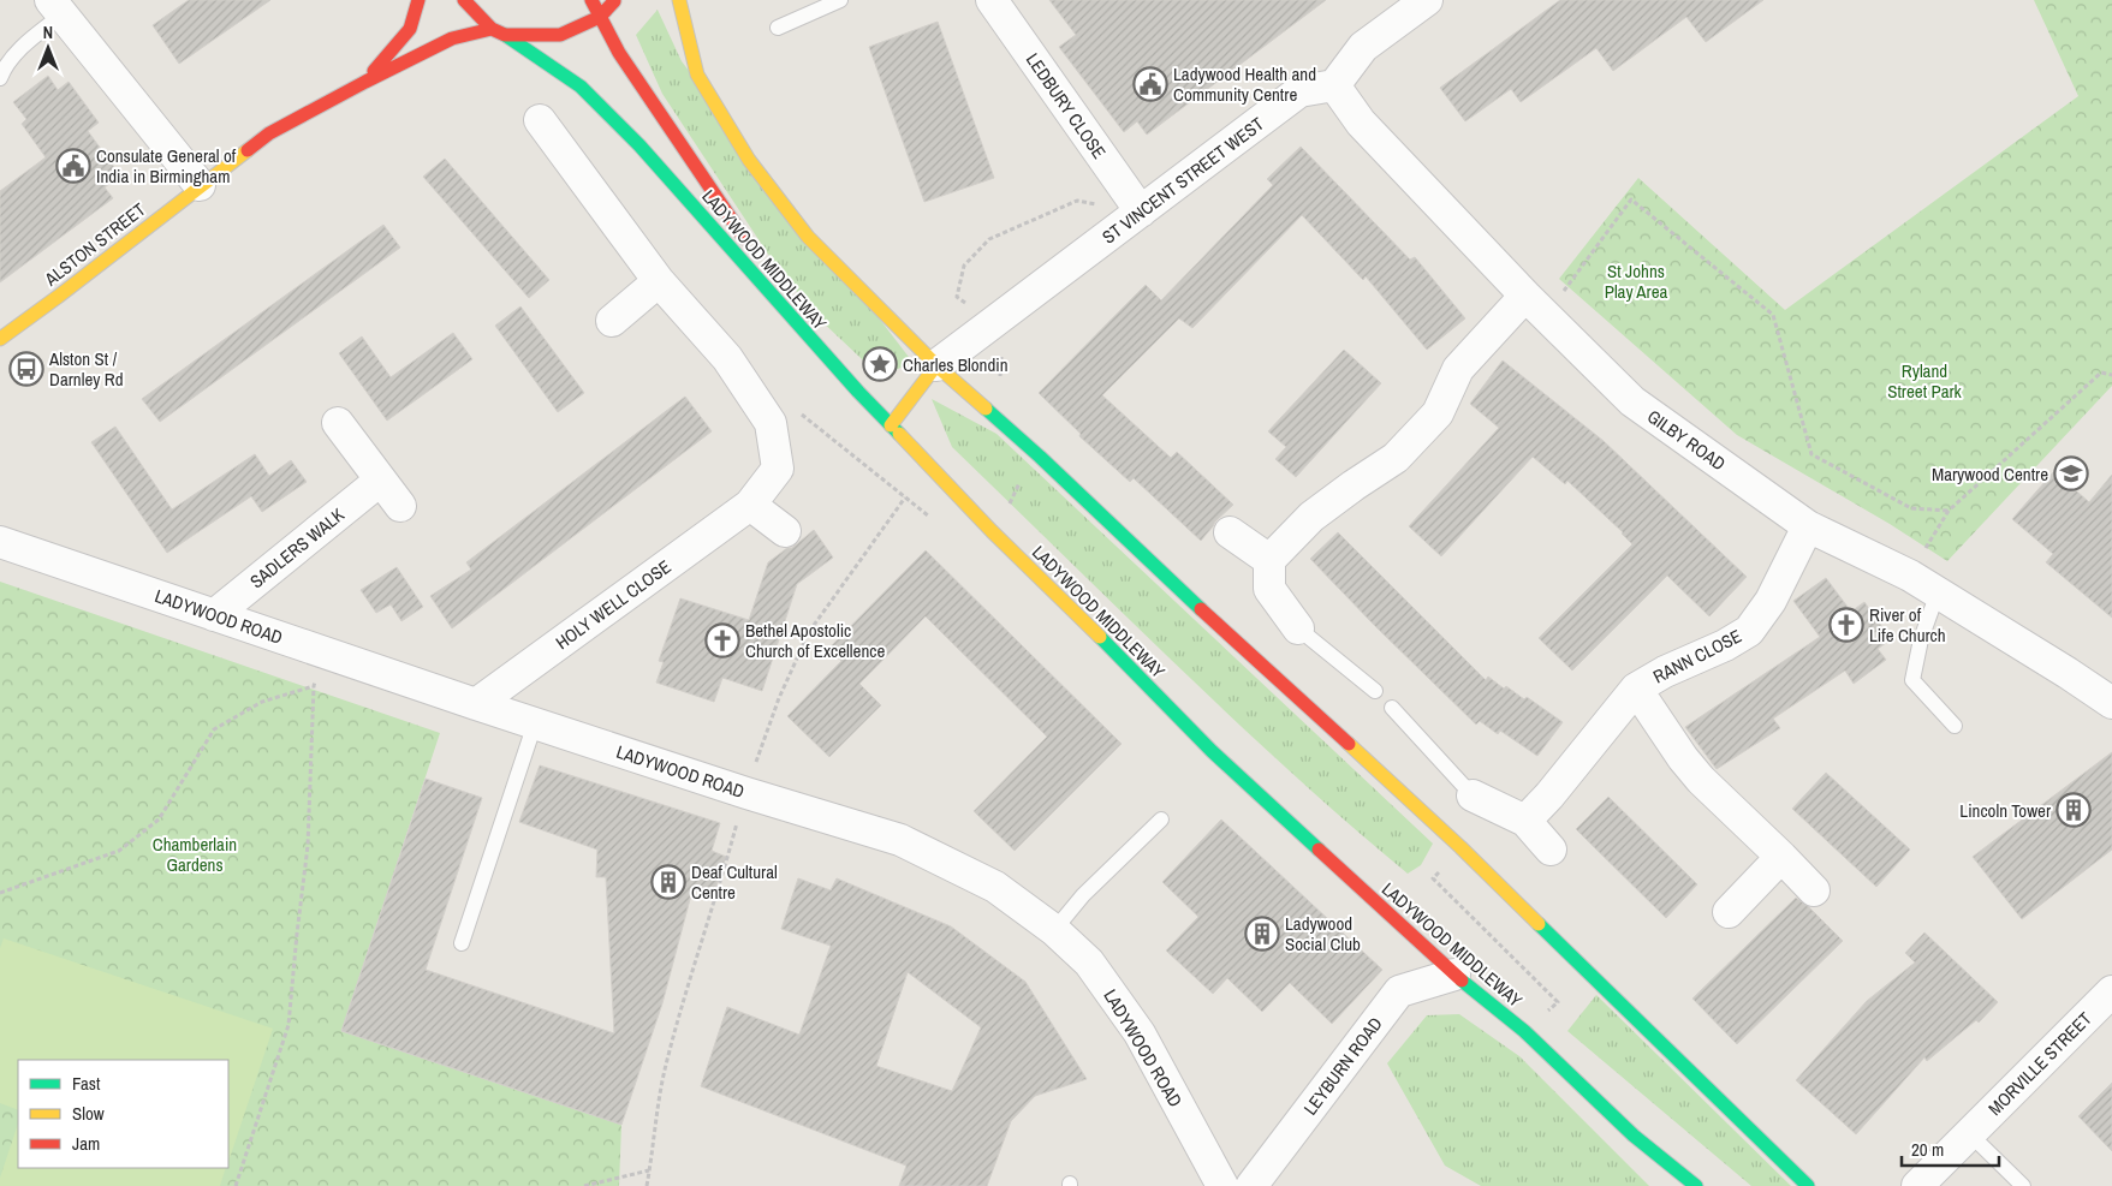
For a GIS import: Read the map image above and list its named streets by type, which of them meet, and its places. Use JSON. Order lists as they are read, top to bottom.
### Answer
{
  "streets": {
    "main road": ["ALSTON STREET", "LADYWOOD MIDDLEWAY"],
    "street": [
      "LEDBURY CLOSE",
      "ST VINCENT STREET WEST",
      "GILBY ROAD",
      "SADLERS WALK",
      "HOLY WELL CLOSE",
      "LADYWOOD ROAD",
      "RANN CLOSE",
      "MORVILLE STREET",
      "LEYBURN ROAD"
    ]
  },
  "crossings": [
    ["LEDBURY CLOSE", "ST VINCENT STREET WEST"],
    ["ST VINCENT STREET WEST", "GILBY ROAD"],
    ["ALSTON STREET", "LADYWOOD MIDDLEWAY"],
    ["LADYWOOD MIDDLEWAY", "LEYBURN ROAD"],
    ["GILBY ROAD", "RANN CLOSE"],
    ["SADLERS WALK", "LADYWOOD ROAD"],
    ["HOLY WELL CLOSE", "LADYWOOD ROAD"]
  ],
  "parks": ["St Johns Play Area", "Ryland Street Park", "Chamberlain Gardens"],
  "places": {
    "public building": ["Ladywood Health and Community Centre", "Consulate General of India in Birmingham"],
    "place": ["Charles Blondin"],
    "bus stop": ["Alston St / Darnley Rd"],
    "school or university": ["Marywood Centre"],
    "church": ["River of Life Church", "Bethel Apostolic Church of Excellence"],
    "building": ["Lincoln Tower", "Deaf Cultural Centre", "Ladywood Social Club"]
  },
  "legend": ["Fast", "Slow", "Jam"],
  "scale_bar": "20 m",
  "north": "top"
}
